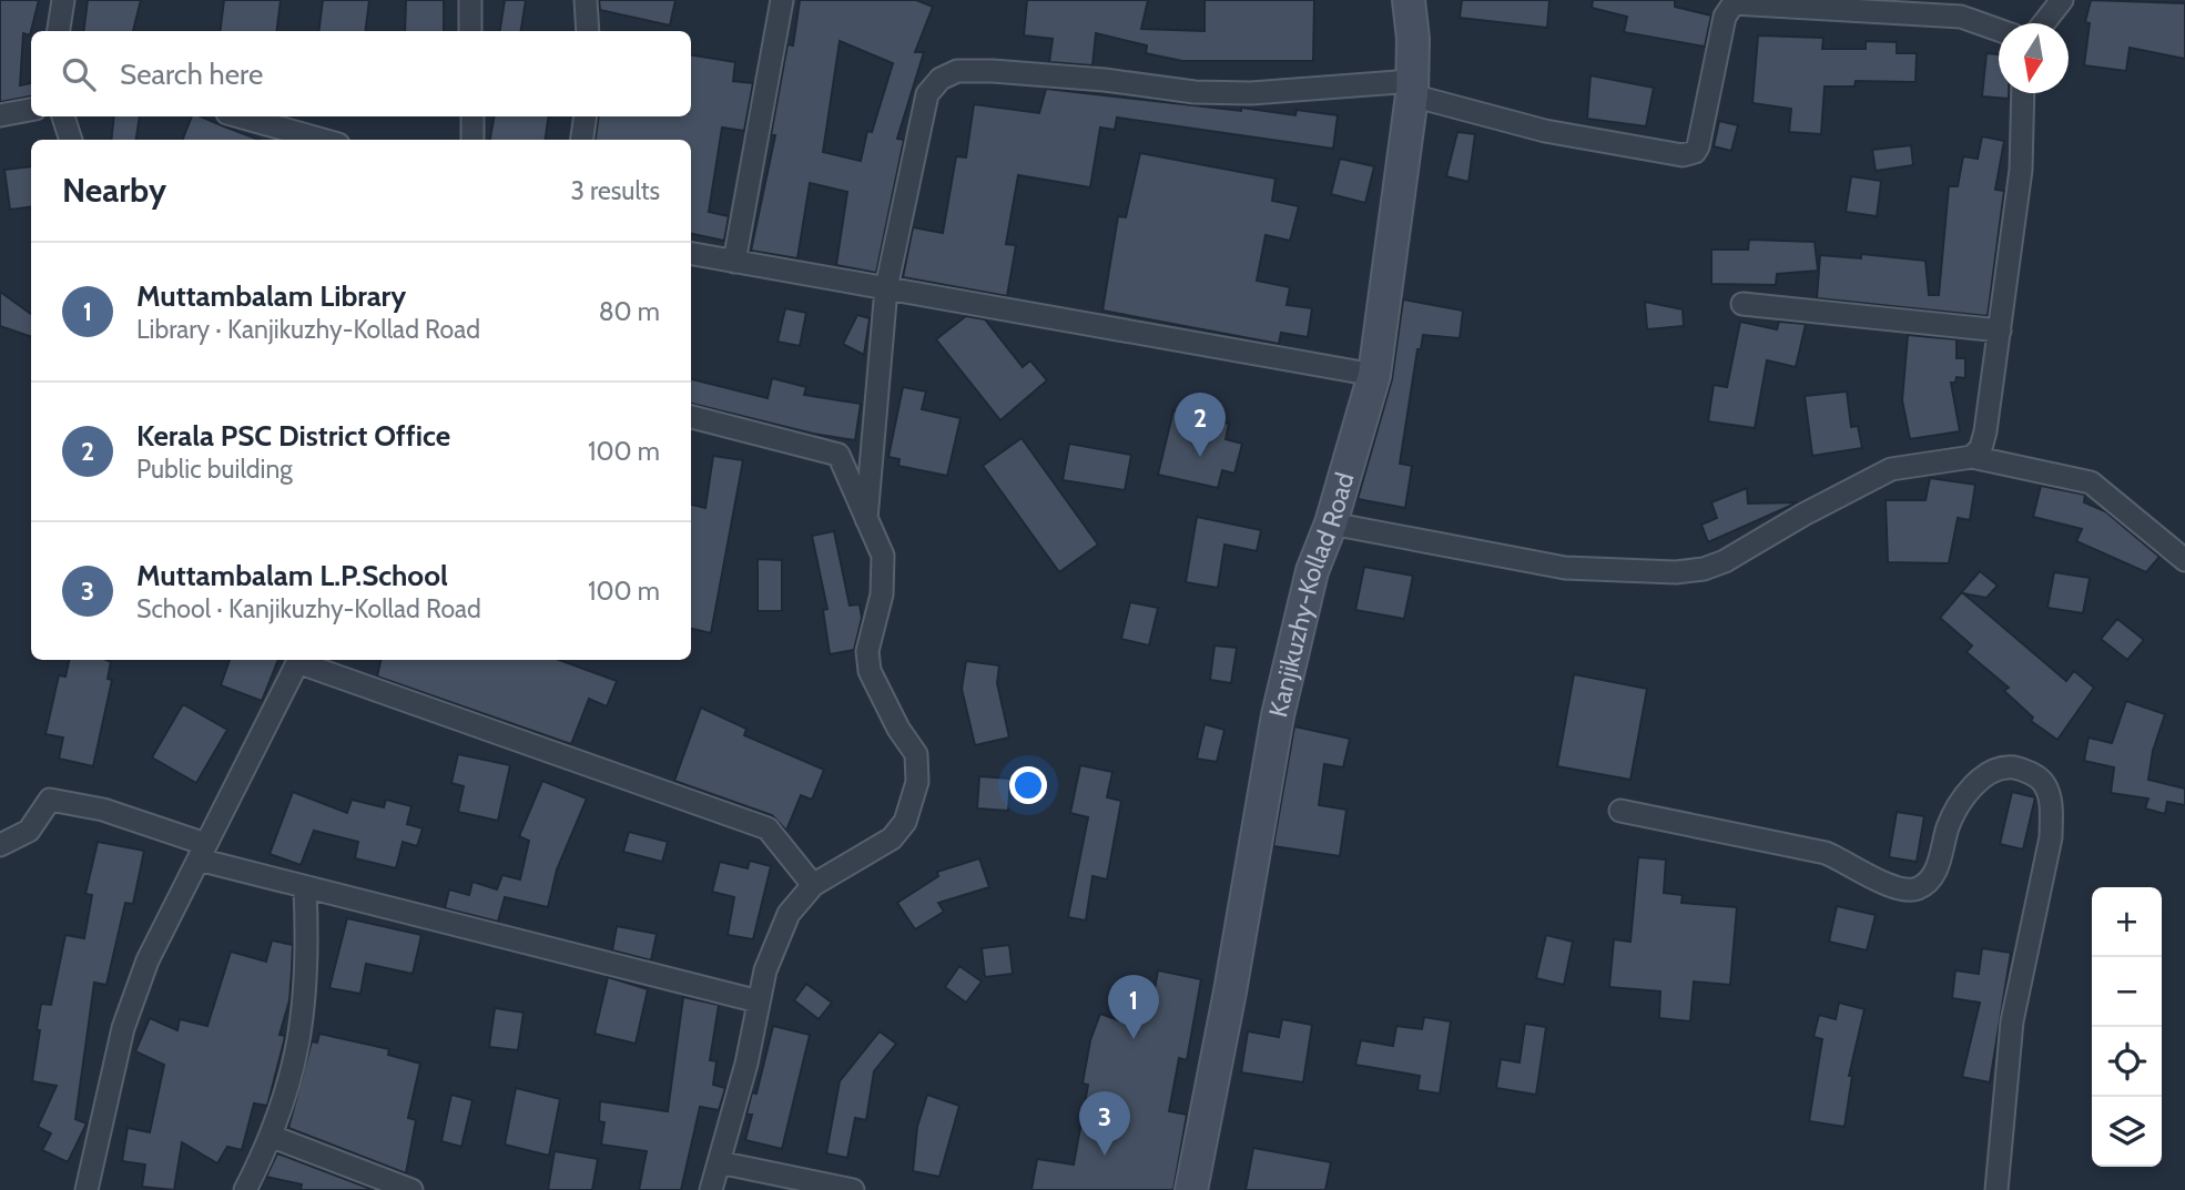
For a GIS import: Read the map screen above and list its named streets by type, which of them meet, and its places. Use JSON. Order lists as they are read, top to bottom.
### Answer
{
  "streets": {
    "main road": ["Kanjikuzhy-Kollad Road"]
  },
  "north": "bottom",
  "page": {
    "search": "Search here",
    "heading": ["Nearby", "3 results"],
    "list": [
      {
        "mark": "1",
        "name": "Muttambalam Library",
        "note": "Library · Kanjikuzhy-Kollad Road",
        "value": "80 m"
      },
      {
        "mark": "2",
        "name": "Kerala PSC District Office",
        "note": "Public building",
        "value": "100 m"
      },
      {
        "mark": "3",
        "name": "Muttambalam L.P.School",
        "note": "School · Kanjikuzhy-Kollad Road",
        "value": "100 m"
      }
    ],
    "pins": ["2", "1", "3"],
    "map_buttons": ["+", "−"]
  }
}
